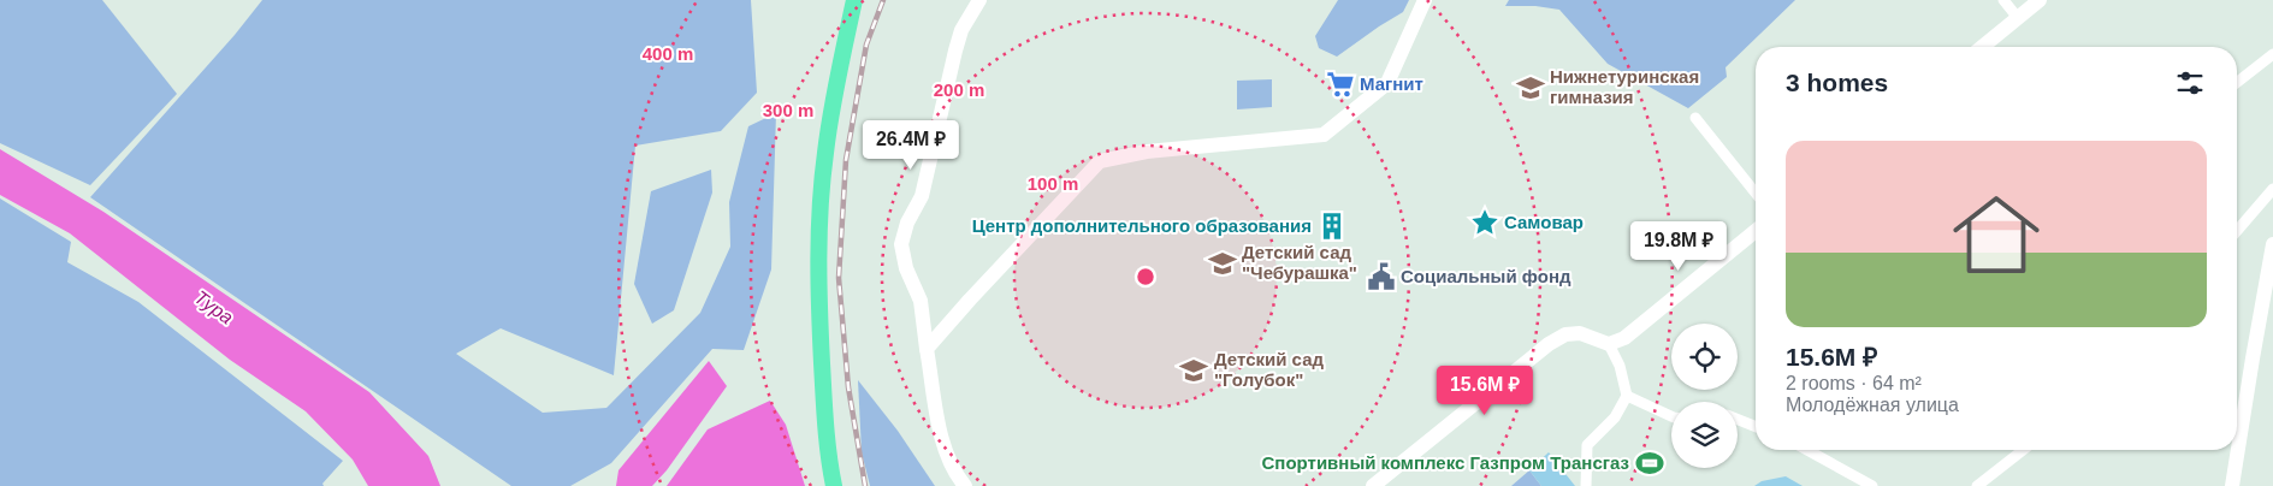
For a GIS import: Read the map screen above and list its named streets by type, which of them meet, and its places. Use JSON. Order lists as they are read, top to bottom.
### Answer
{
  "water": ["Тура"],
  "places": {
    "supermarket": ["Магнит"],
    "school or university": ["Нижнетуринская гимназия", "Детский сад \"Чебурашка\"", "Детский сад \"Голубок\""],
    "place": ["Самовар"],
    "building": ["Центр дополнительного образования"],
    "public building": ["Социальный фонд"],
    "sports": ["Спортивный комплекс Газпром Трансгаз"]
  },
  "page": {
    "heading": "3 homes",
    "list": [
      {
        "name": "15.6M ₽",
        "note": "2 rooms · 64 m² · Молодёжная улица"
      }
    ],
    "price": ["26.4M ₽", "19.8M ₽", "15.6M ₽"]
  },
  "rings": [
    "400 m",
    "200 m",
    "300 m",
    "100 m"
  ]
}
